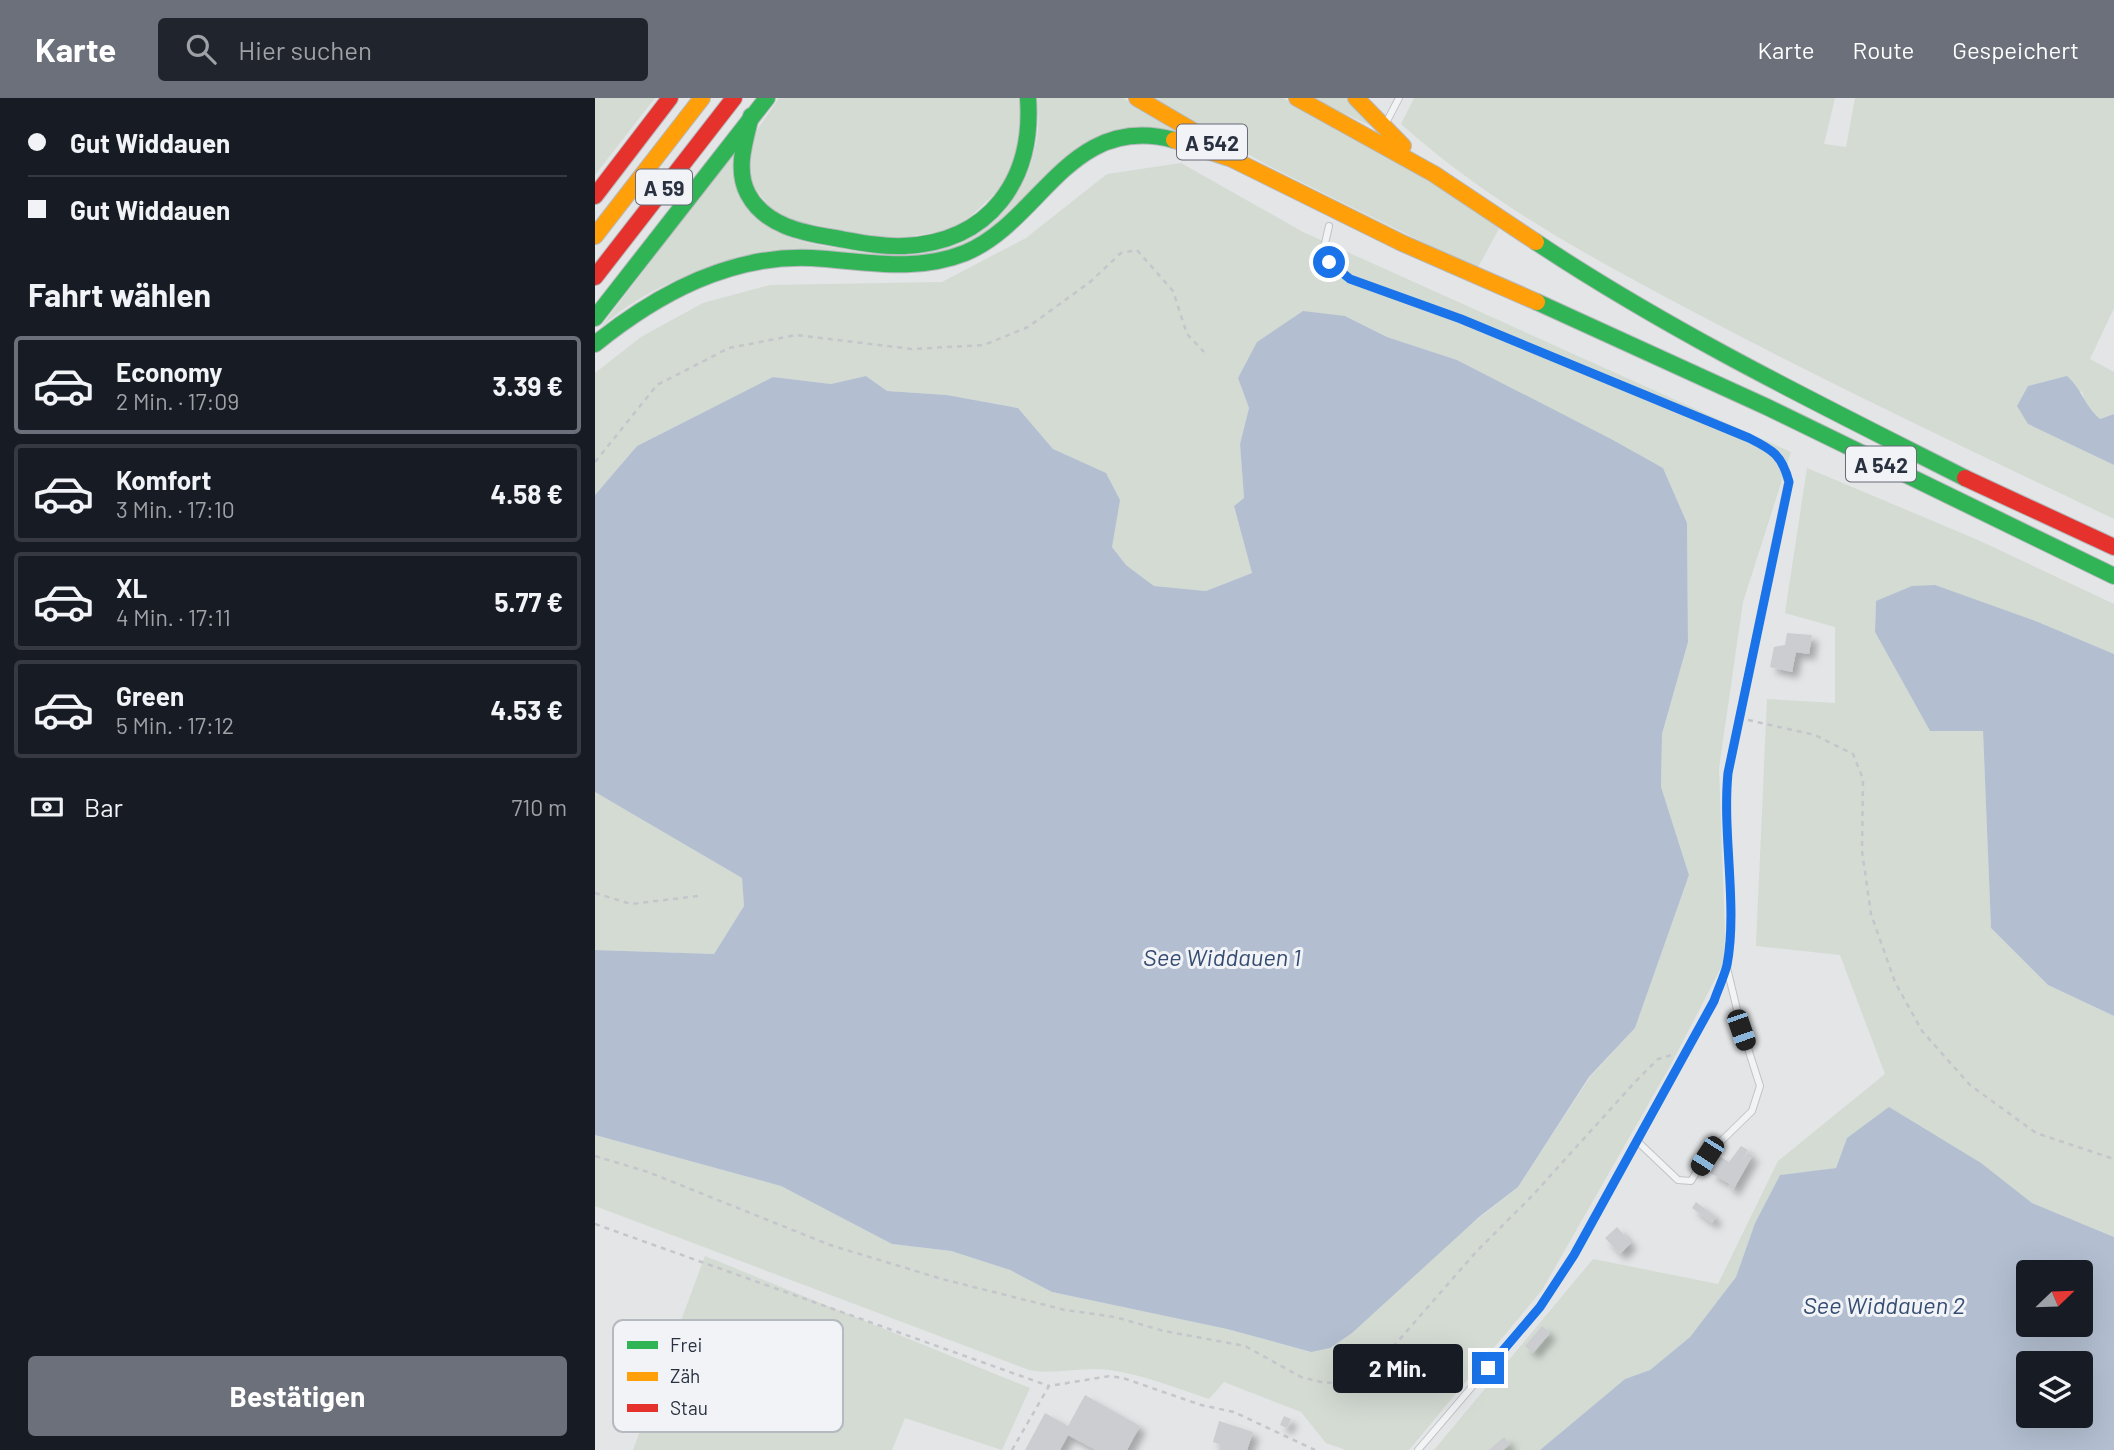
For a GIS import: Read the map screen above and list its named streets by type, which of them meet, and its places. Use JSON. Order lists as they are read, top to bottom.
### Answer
{
  "streets": {
    "highway": ["A 542", "A 59"]
  },
  "water": ["See Widdauen 1", "See Widdauen 2"],
  "legend": ["Frei", "Zäh", "Stau"],
  "north": "top right",
  "page": {
    "header": "Karte",
    "search": "Hier suchen",
    "nav": ["Karte", "Route", "Gespeichert"],
    "banner": ["Gut Widdauen", "Gut Widdauen"],
    "heading": "Fahrt wählen",
    "list": [
      {
        "name": "Economy",
        "note": "2 Min. · 17:09",
        "value": "3.39 €"
      },
      {
        "name": "Komfort",
        "note": "3 Min. · 17:10",
        "value": "4.58 €"
      },
      {
        "name": "XL",
        "note": "4 Min. · 17:11",
        "value": "5.77 €"
      },
      {
        "name": "Green",
        "note": "5 Min. · 17:12",
        "value": "4.53 €"
      }
    ],
    "pay": ["Bar", "710 m"],
    "buttons": "Bestätigen",
    "bubble": "2 Min."
  }
}
